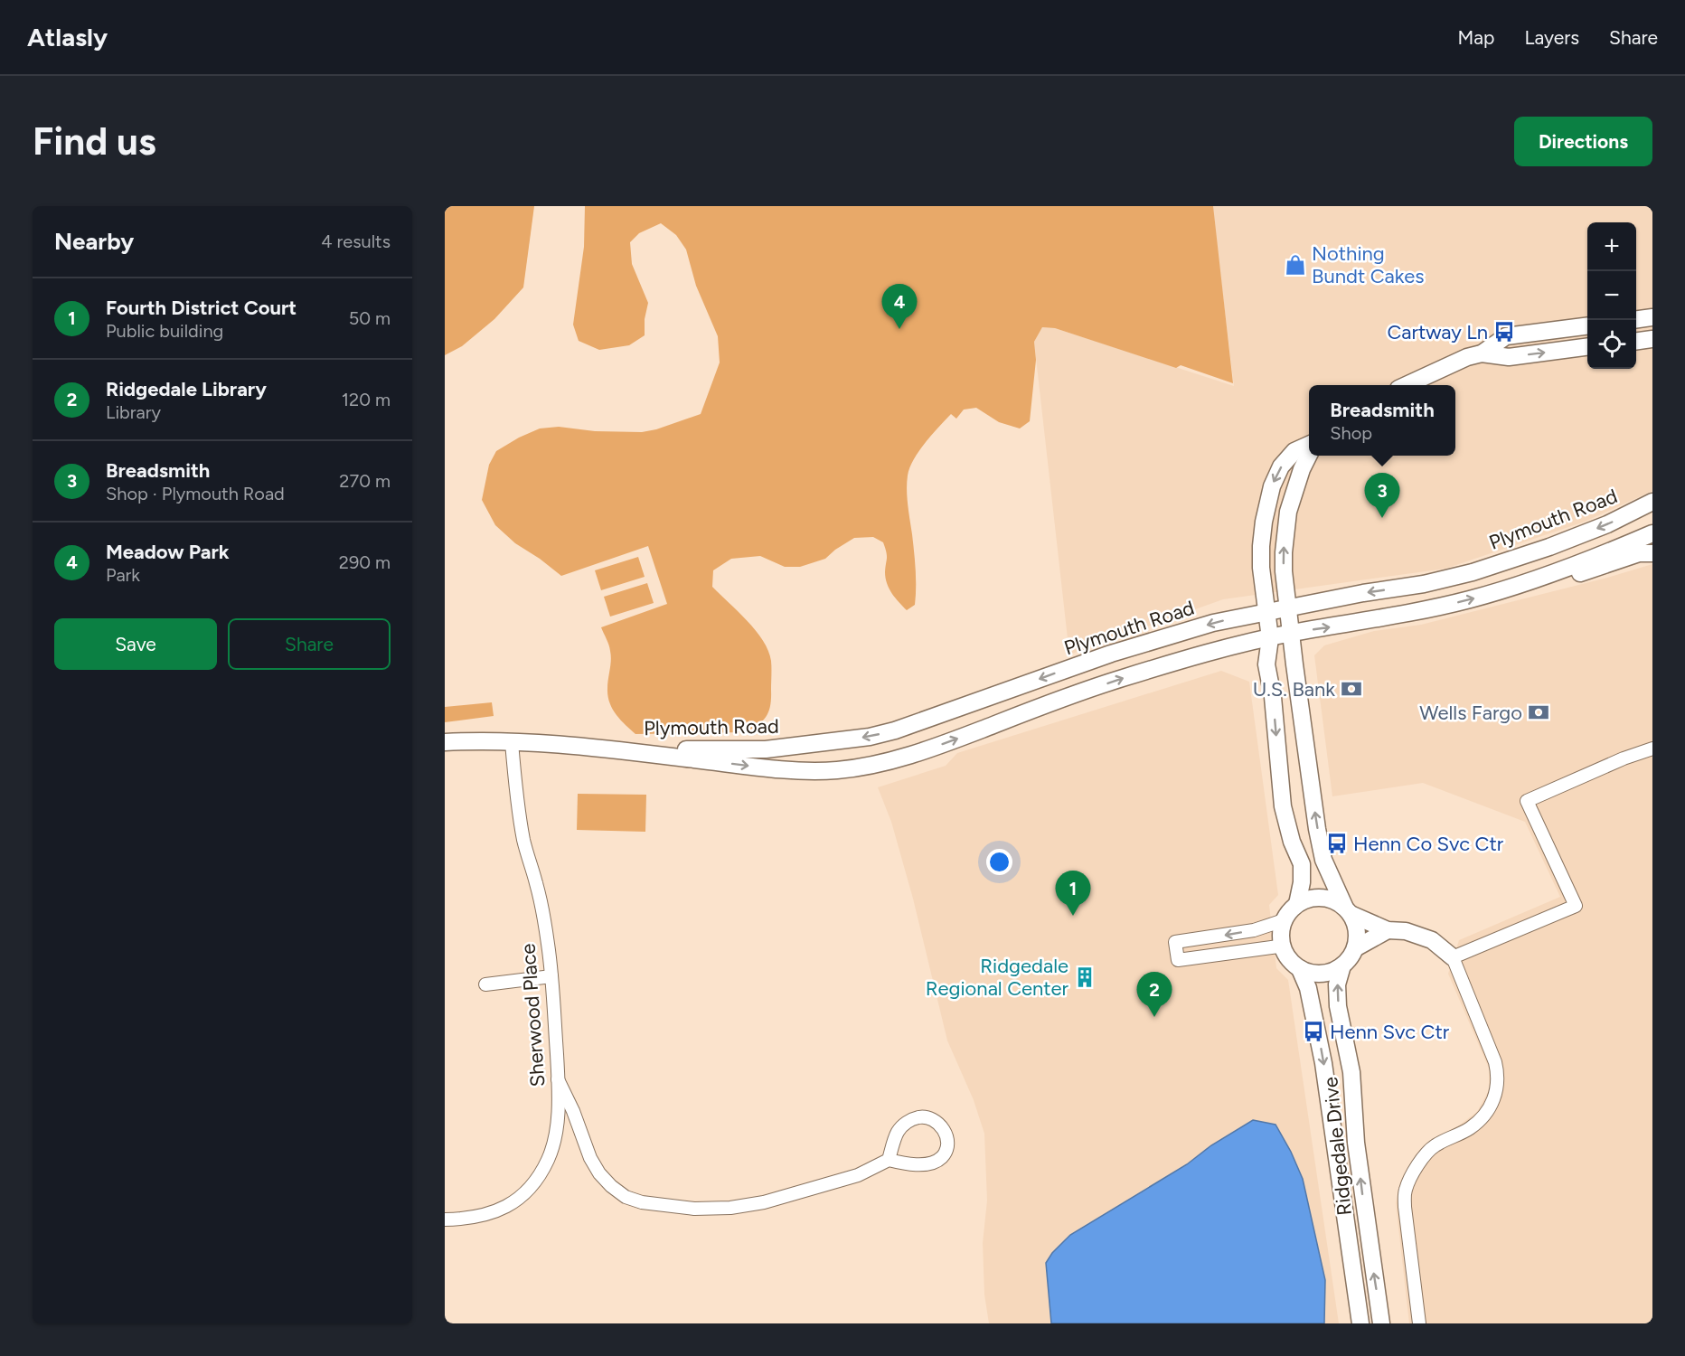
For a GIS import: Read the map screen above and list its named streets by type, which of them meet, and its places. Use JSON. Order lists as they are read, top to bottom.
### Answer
{
  "streets": {
    "main road": ["Plymouth Road", "Ridgedale Drive"],
    "street": ["Sherwood Place"]
  },
  "crossings": [
    ["Plymouth Road", "Sherwood Place"]
  ],
  "places": {
    "shop": ["Nothing Bundt Cakes"],
    "bus stop": ["Cartway Ln", "Henn Co Svc Ctr", "Henn Svc Ctr"],
    "bank": ["U.S. Bank", "Wells Fargo"],
    "building": ["Ridgedale Regional Center"]
  },
  "page": {
    "header": "Atlasly",
    "nav": ["Map", "Layers", "Share"],
    "buttons": [
      "Directions",
      ["Save", "Share"]
    ],
    "title": "Find us",
    "heading": ["Nearby", "4 results"],
    "map_buttons": ["+", "−"],
    "list": [
      {
        "mark": "1",
        "name": "Fourth District Court",
        "note": "Public building",
        "value": "50 m"
      },
      {
        "mark": "2",
        "name": "Ridgedale Library",
        "note": "Library",
        "value": "120 m"
      },
      {
        "mark": "3",
        "name": "Breadsmith",
        "note": "Shop · Plymouth Road",
        "value": "270 m"
      },
      {
        "mark": "4",
        "name": "Meadow Park",
        "note": "Park",
        "value": "290 m"
      }
    ],
    "pins": [
      "4",
      "3",
      "1",
      "2"
    ],
    "popup": ["Breadsmith", "Shop"]
  }
}
